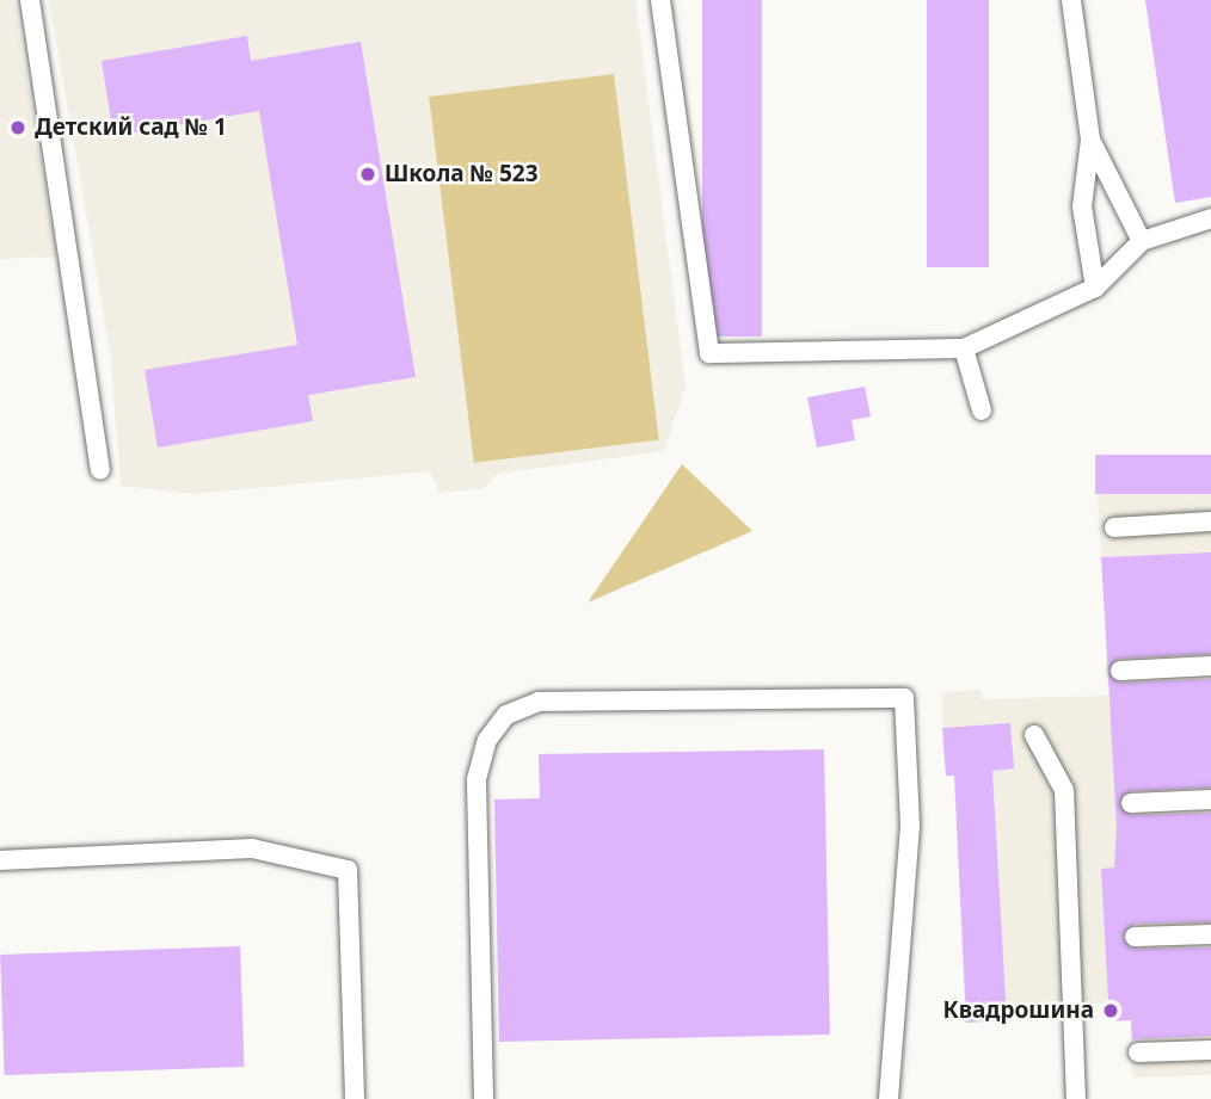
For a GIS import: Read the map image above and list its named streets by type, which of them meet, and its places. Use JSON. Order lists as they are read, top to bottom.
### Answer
{
  "places": ["Детский сад № 1", "Школа № 523", "Квадрошина"]
}
